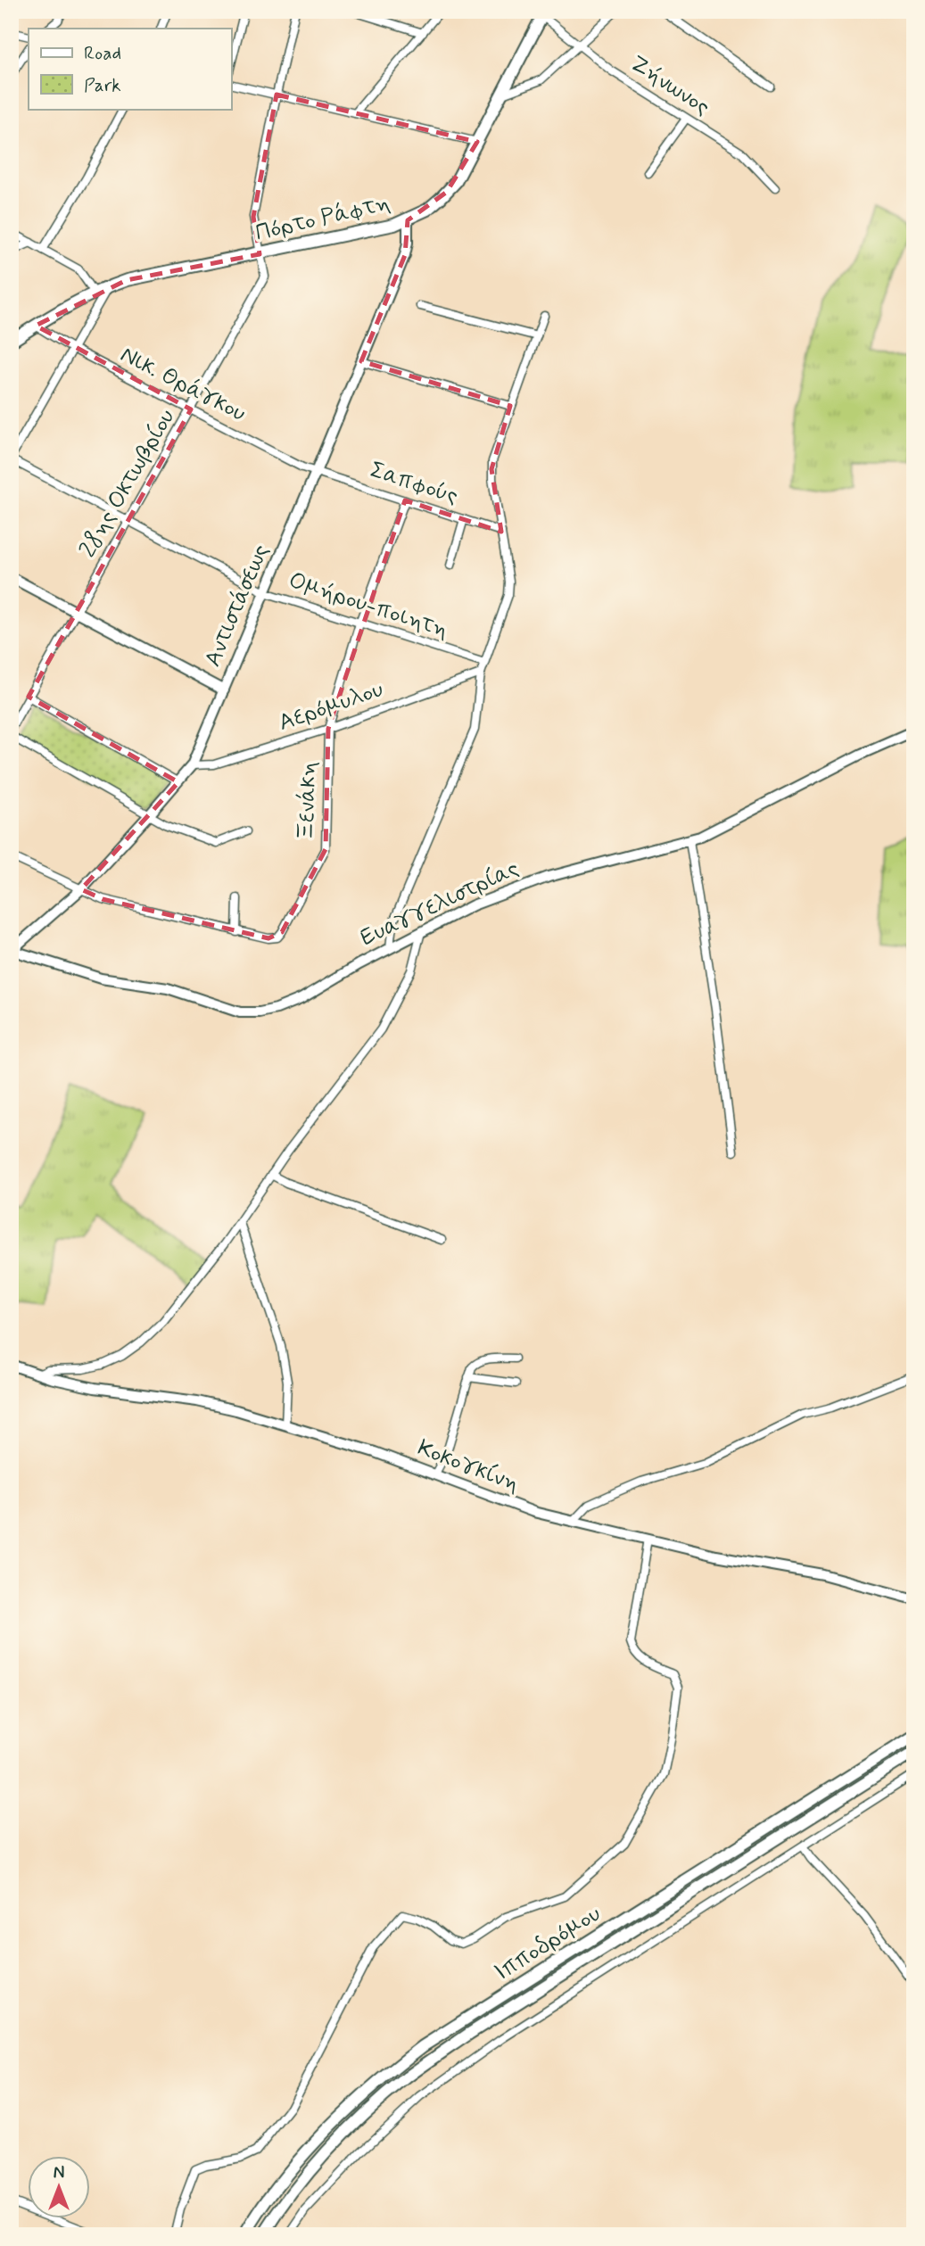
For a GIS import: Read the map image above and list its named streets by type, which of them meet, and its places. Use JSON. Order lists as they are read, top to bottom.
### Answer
{
  "streets": {
    "main road": ["Πόρτο Ράφτη", "Ιπποδρόμου"],
    "street": [
      "Ζήνωνος",
      "Νικ. Θράγκου",
      "28ης Οκτωβρίου",
      "Σαπφούς",
      "Αντιστάσεως",
      "Ομήρου-ποιητη",
      "Αερόμυλου",
      "Ξενάκη",
      "Ευαγγελιστρίας",
      "Κοκογκίνη"
    ]
  },
  "crossings": [
    ["Ζήνωνος", "Πόρτο Ράφτη"],
    ["Πόρτο Ράφτη", "Νικ. Θράγκου"],
    ["Πόρτο Ράφτη", "28ης Οκτωβρίου"],
    ["Πόρτο Ράφτη", "Αντιστάσεως"],
    ["Νικ. Θράγκου", "28ης Οκτωβρίου"],
    ["Νικ. Θράγκου", "Σαπφούς"],
    ["Νικ. Θράγκου", "Αντιστάσεως"],
    ["28ης Οκτωβρίου", "Ομήρου-ποιητη"],
    ["Σαπφούς", "Αντιστάσεως"],
    ["Σαπφούς", "Ξενάκη"],
    ["Αντιστάσεως", "Ομήρου-ποιητη"],
    ["Αντιστάσεως", "Αερόμυλου"],
    ["Αντιστάσεως", "Ευαγγελιστρίας"],
    ["Ομήρου-ποιητη", "Ξενάκη"],
    ["Αερόμυλου", "Ξενάκη"]
  ],
  "legend": ["Road", "Park"],
  "north": "top"
}
